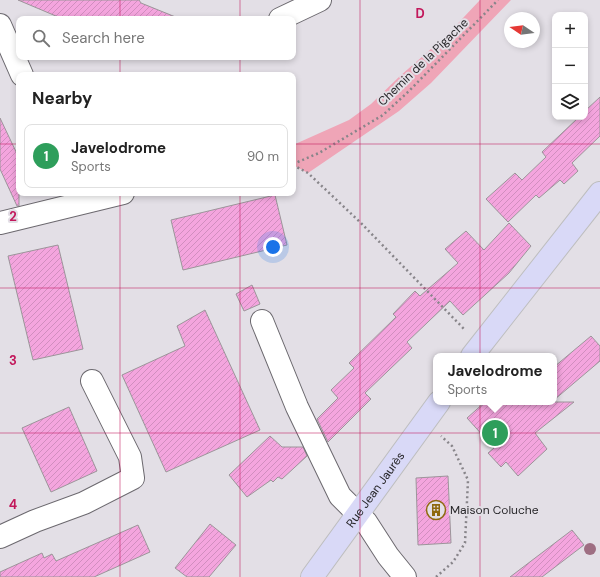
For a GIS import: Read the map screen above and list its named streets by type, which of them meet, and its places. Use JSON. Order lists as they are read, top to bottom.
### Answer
{
  "streets": {
    "main road": ["Rue Jean Jaurès"],
    "path": ["Chemin de la Pigache"]
  },
  "places": {
    "building": ["Maison Coluche"]
  },
  "north": "left",
  "page": {
    "map_buttons": ["+", "−"],
    "search": "Search here",
    "heading": "Nearby",
    "list": [
      {
        "mark": "1",
        "name": "Javelodrome",
        "note": "Sports",
        "value": "90 m"
      }
    ],
    "popup": ["Javelodrome", "Sports"],
    "pins": "1"
  },
  "grid": {
    "columns": ["D"],
    "rows": ["2", "3", "4"]
  }
}
